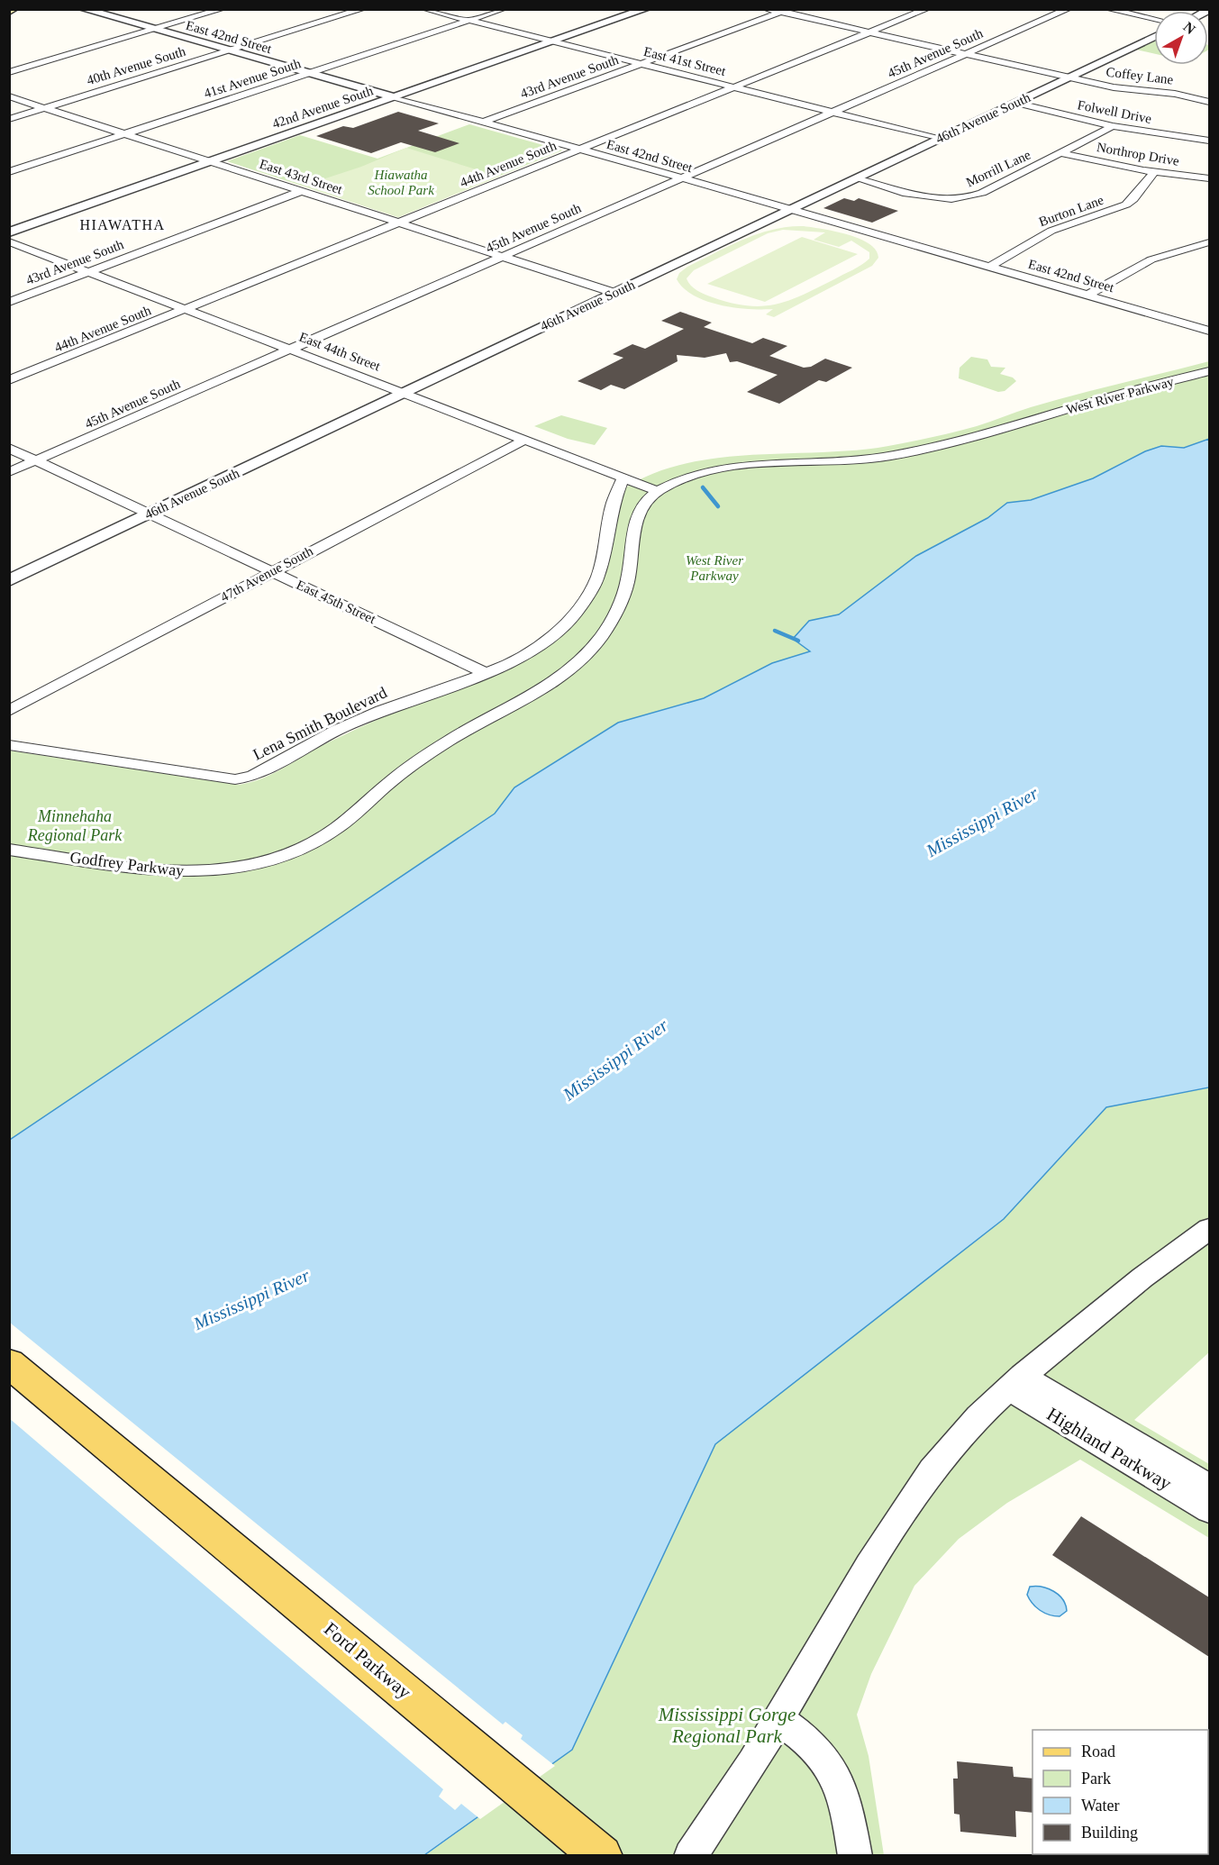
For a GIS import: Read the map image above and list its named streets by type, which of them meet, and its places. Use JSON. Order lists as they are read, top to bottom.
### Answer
{
  "streets": {
    "main road": ["Ford Parkway"],
    "street": [
      "East 42nd Street",
      "45th Avenue South",
      "East 41st Street",
      "40th Avenue South",
      "Coffey Lane",
      "43rd Avenue South",
      "41st Avenue South",
      "42nd Avenue South",
      "Folwell Drive",
      "46th Avenue South",
      "Northrop Drive",
      "44th Avenue South",
      "Morrill Lane",
      "East 43rd Street",
      "Burton Lane",
      "East 44th Street",
      "West River Parkway",
      "47th Avenue South",
      "East 45th Street",
      "Lena Smith Boulevard",
      "Godfrey Parkway",
      "Highland Parkway"
    ]
  },
  "crossings": [
    ["East 42nd Street", "45th Avenue South"],
    ["East 42nd Street", "40th Avenue South"],
    ["East 42nd Street", "43rd Avenue South"],
    ["East 42nd Street", "41st Avenue South"],
    ["East 42nd Street", "42nd Avenue South"],
    ["East 42nd Street", "46th Avenue South"],
    ["East 42nd Street", "44th Avenue South"],
    ["East 42nd Street", "Burton Lane"],
    ["45th Avenue South", "East 41st Street"],
    ["45th Avenue South", "Coffey Lane"],
    ["45th Avenue South", "East 43rd Street"],
    ["45th Avenue South", "East 44th Street"],
    ["45th Avenue South", "East 45th Street"],
    ["East 41st Street", "43rd Avenue South"],
    ["East 41st Street", "41st Avenue South"],
    ["East 41st Street", "42nd Avenue South"],
    ["East 41st Street", "46th Avenue South"],
    ["East 41st Street", "44th Avenue South"],
    ["40th Avenue South", "East 43rd Street"],
    ["Coffey Lane", "43rd Avenue South"],
    ["Coffey Lane", "46th Avenue South"],
    ["Coffey Lane", "44th Avenue South"],
    ["43rd Avenue South", "East 43rd Street"],
    ["43rd Avenue South", "East 44th Street"],
    ["41st Avenue South", "East 43rd Street"],
    ["42nd Avenue South", "East 43rd Street"],
    ["Folwell Drive", "46th Avenue South"],
    ["Folwell Drive", "Morrill Lane"],
    ["46th Avenue South", "Morrill Lane"],
    ["46th Avenue South", "East 43rd Street"],
    ["46th Avenue South", "East 44th Street"],
    ["46th Avenue South", "East 45th Street"],
    ["Northrop Drive", "Morrill Lane"],
    ["Northrop Drive", "Burton Lane"],
    ["44th Avenue South", "East 43rd Street"],
    ["44th Avenue South", "East 44th Street"],
    ["East 44th Street", "West River Parkway"],
    ["East 44th Street", "47th Avenue South"],
    ["East 44th Street", "Lena Smith Boulevard"],
    ["West River Parkway", "Godfrey Parkway"],
    ["47th Avenue South", "East 45th Street"],
    ["East 45th Street", "Lena Smith Boulevard"]
  ],
  "districts": ["HIAWATHA"],
  "water": ["Mississippi River"],
  "parks": [
    "Hiawatha School Park",
    "West River Parkway",
    "Minnehaha Regional Park",
    "Mississippi Gorge Regional Park"
  ],
  "legend": [
    "Road",
    "Park",
    "Water",
    "Building"
  ],
  "north": "top right"
}
